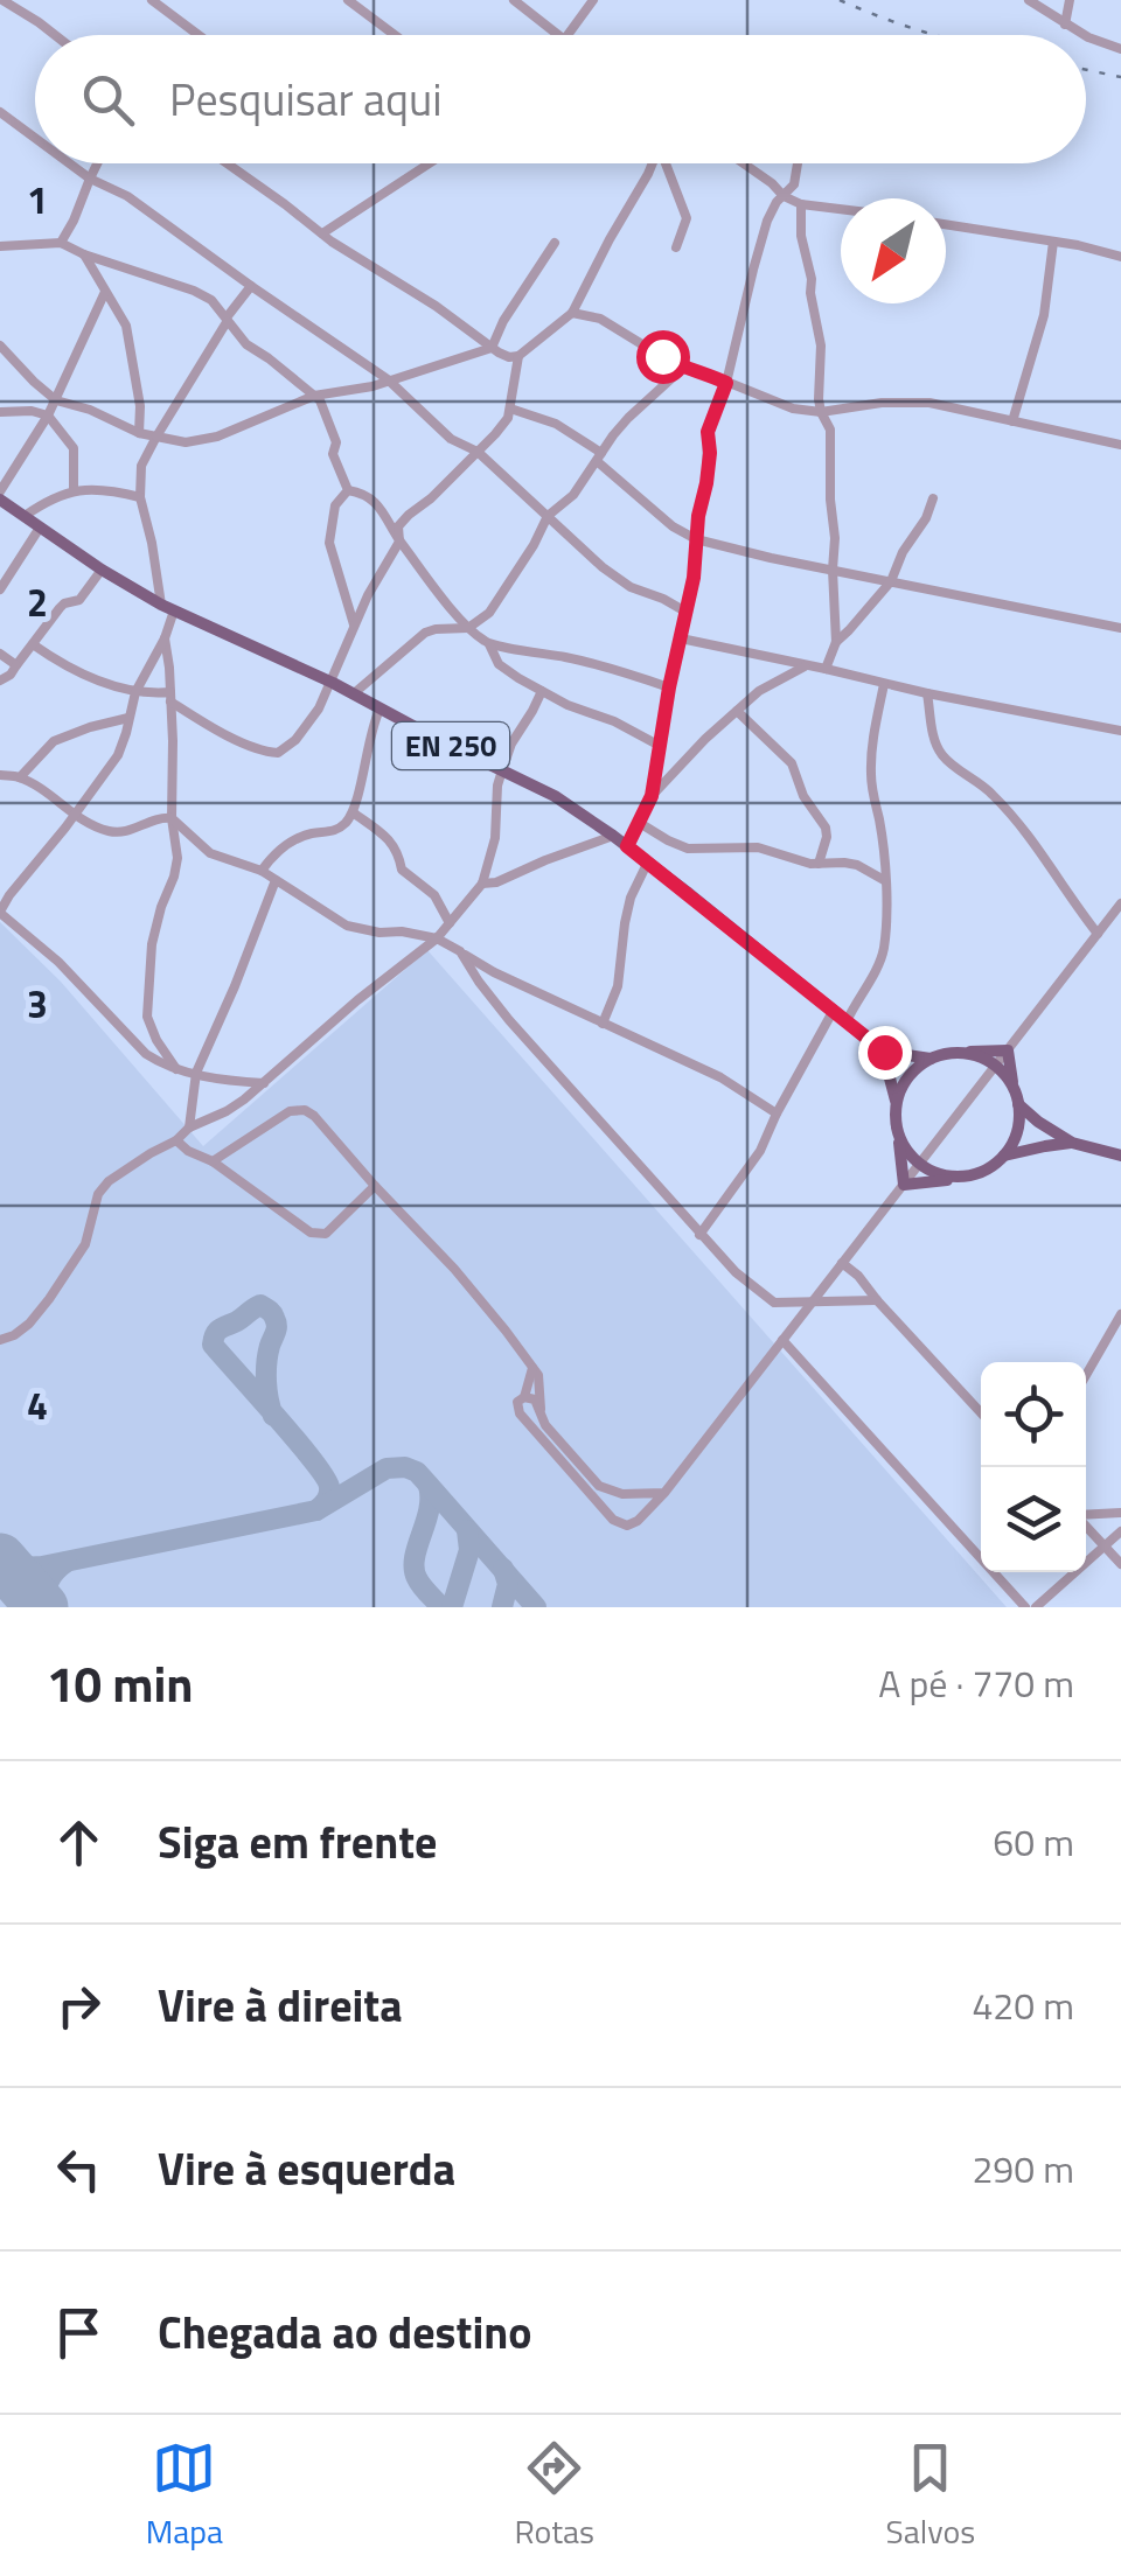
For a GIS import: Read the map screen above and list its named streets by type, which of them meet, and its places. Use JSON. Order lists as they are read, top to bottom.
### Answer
{
  "streets": {
    "main road": ["EN 250"]
  },
  "north": "bottom left",
  "page": {
    "search": "Pesquisar aqui",
    "heading": ["10 min", "A pé · 770 m"],
    "list": [
      ["Siga em frente", "60 m"],
      ["Vire à direita", "420 m"],
      ["Vire à esquerda", "290 m"],
      "Chegada ao destino"
    ],
    "nav": ["Mapa", "Rotas", "Salvos"]
  },
  "grid": {
    "rows": [
      "1",
      "2",
      "3",
      "4"
    ]
  }
}
